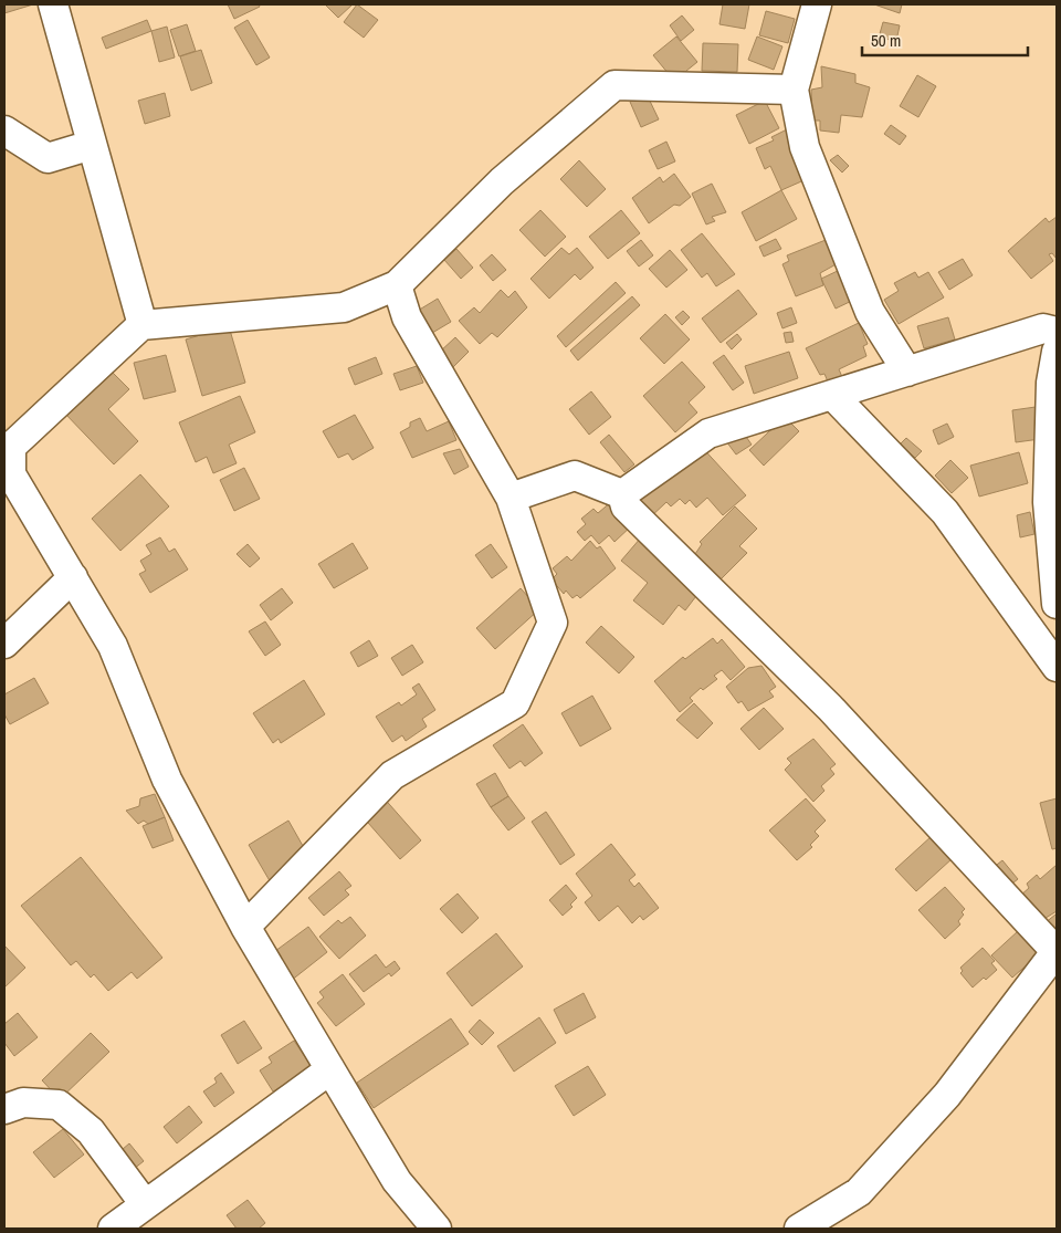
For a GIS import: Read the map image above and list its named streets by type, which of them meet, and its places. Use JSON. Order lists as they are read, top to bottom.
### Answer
{
  "scale_bar": "50 m"
}
